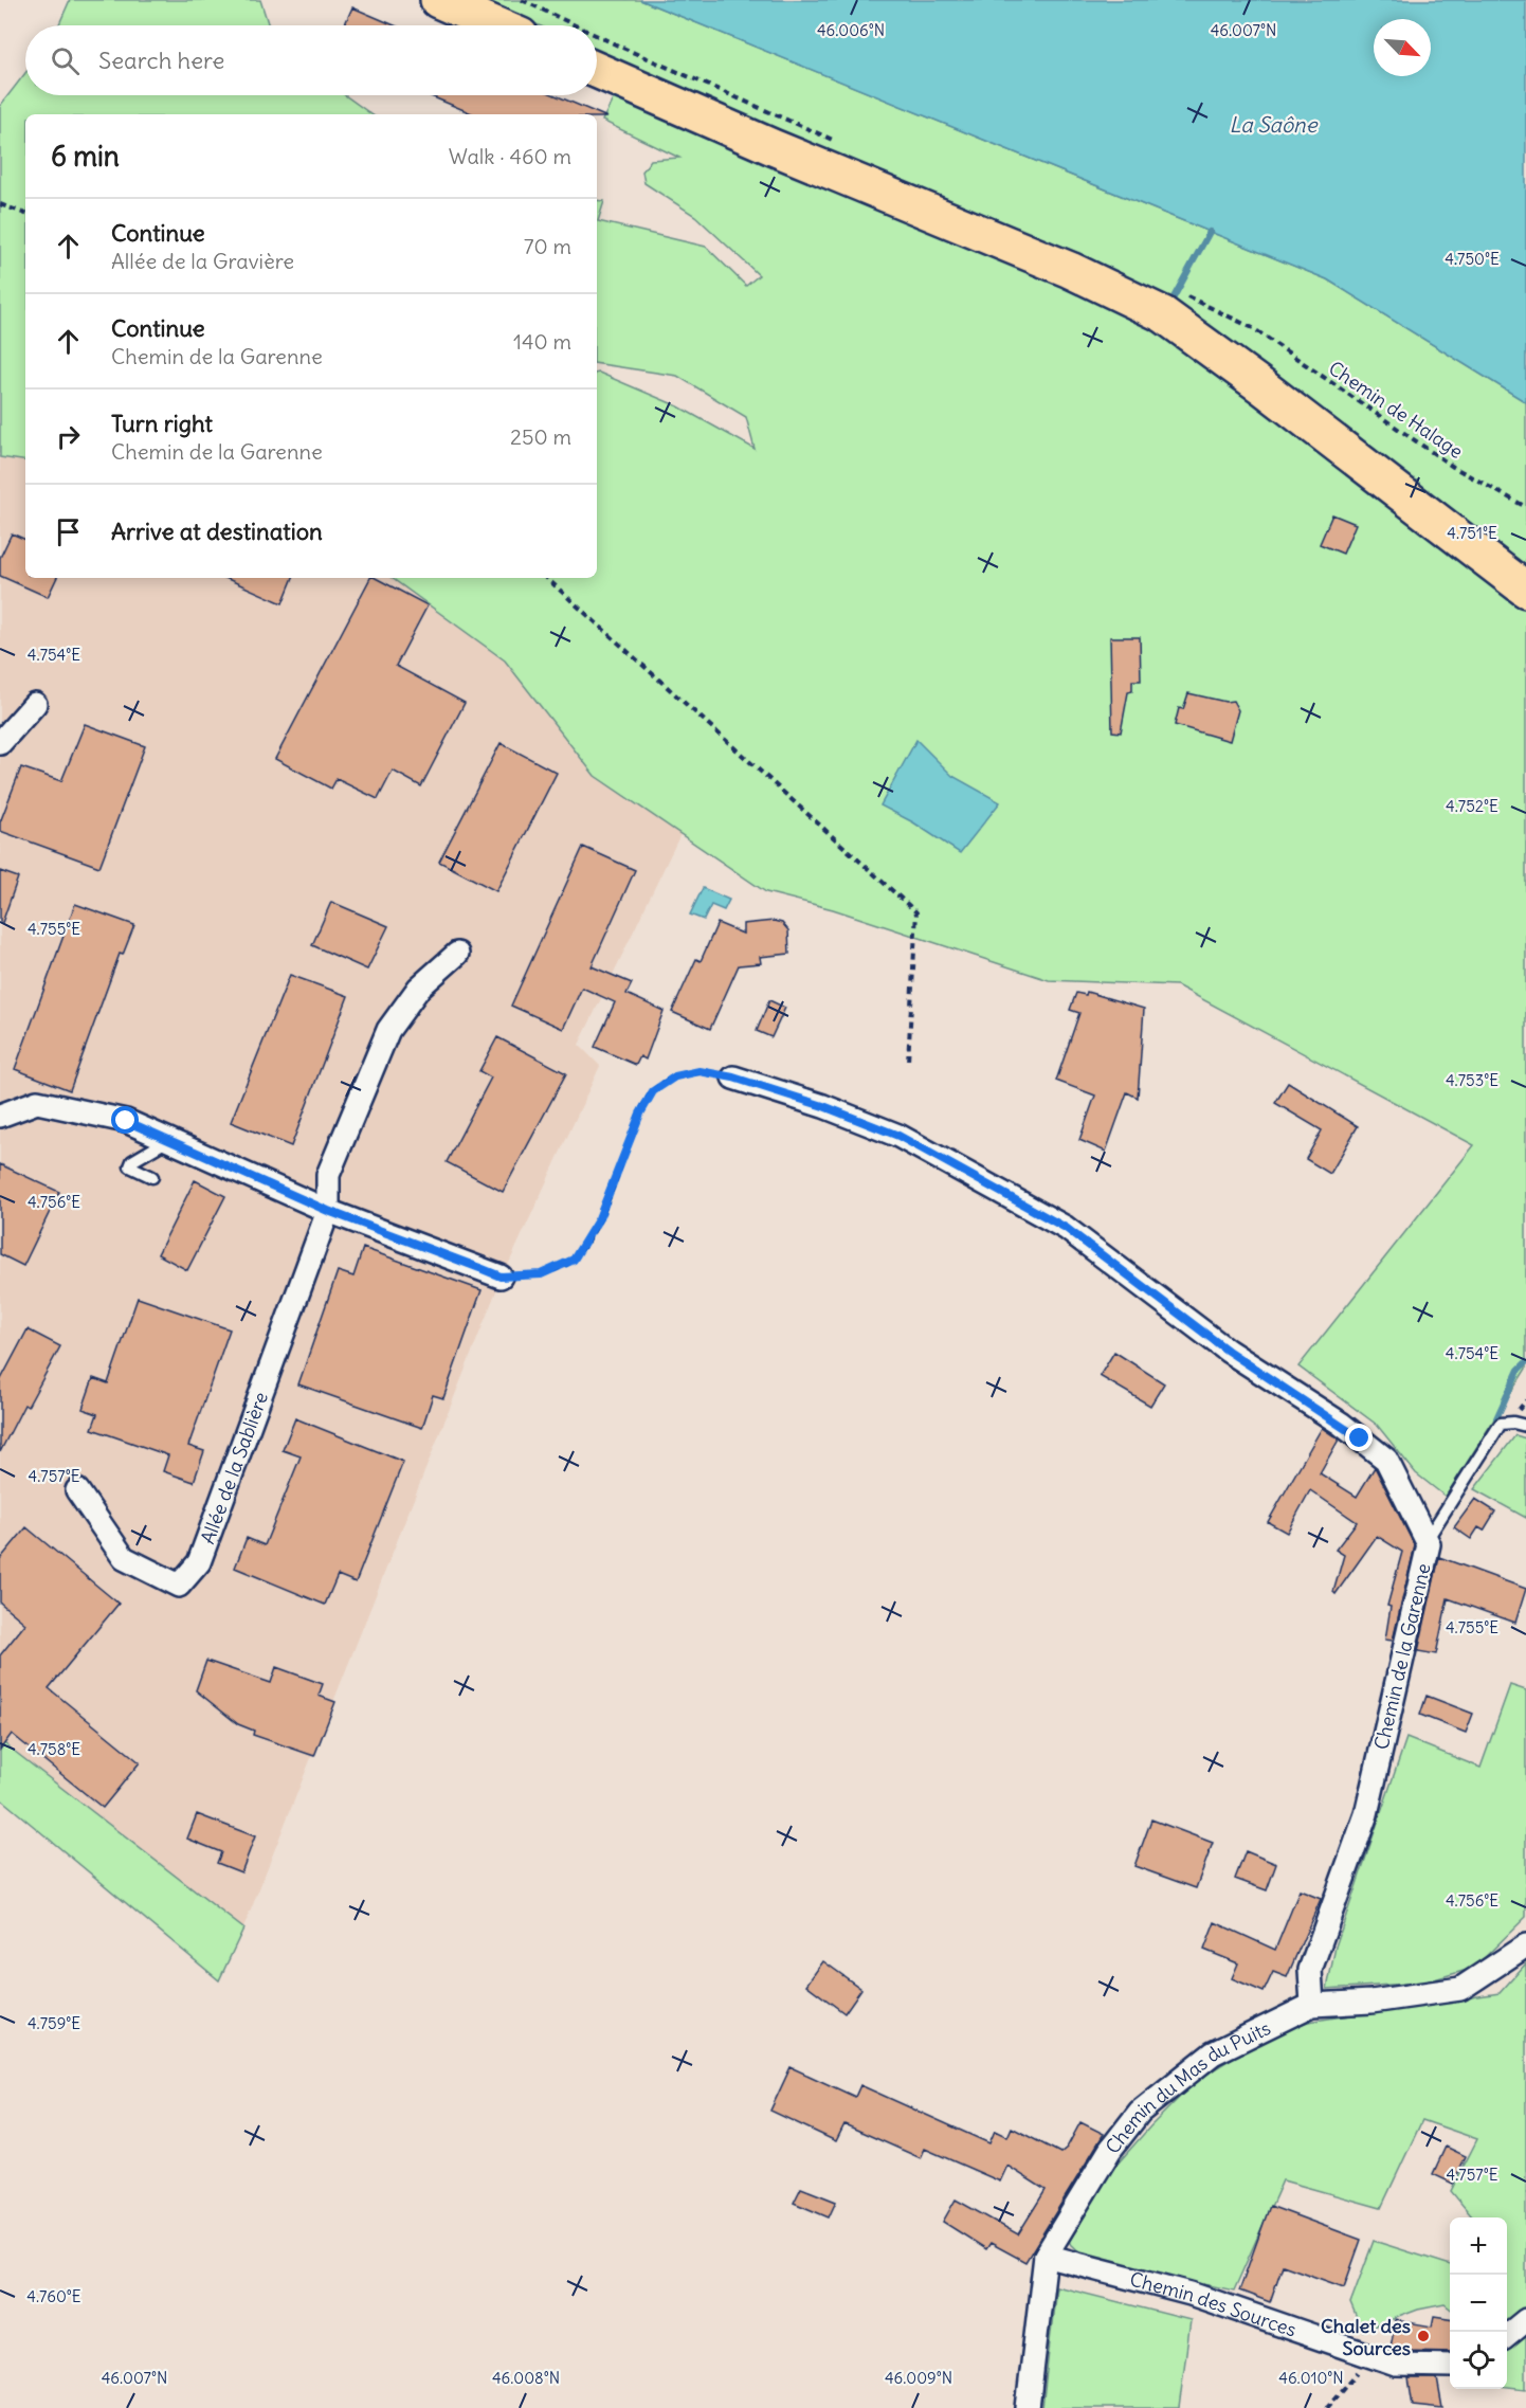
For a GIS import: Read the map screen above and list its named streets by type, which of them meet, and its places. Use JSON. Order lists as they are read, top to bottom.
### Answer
{
  "streets": {
    "street": [
      "Allée de la Sablière",
      "Chemin de la Garenne",
      "Chemin du Mas du Puits",
      "Chemin des Sources"
    ],
    "path": ["Chemin de Halage"]
  },
  "crossings": [
    ["Chemin de la Garenne", "Chemin du Mas du Puits"],
    ["Chemin du Mas du Puits", "Chemin des Sources"]
  ],
  "water": ["La Saône"],
  "places": ["Chalet des Sources"],
  "north": "bottom right",
  "page": {
    "search": "Search here",
    "heading": ["6 min", "Walk · 460 m"],
    "list": [
      ["Continue", "Allée de la Gravière", "70 m"],
      ["Continue", "Chemin de la Garenne", "140 m"],
      ["Turn right", "Chemin de la Garenne", "250 m"],
      "Arrive at destination"
    ],
    "map_buttons": ["+", "−"]
  },
  "coordinates": [
    "46.006°N",
    "46.007°N",
    "4.750°E",
    "4.751°E",
    "4.754°E",
    "4.752°E",
    "4.755°E",
    "4.753°E",
    "4.756°E",
    "4.757°E",
    "4.758°E",
    "4.759°E",
    "4.760°E",
    "46.008°N",
    "46.009°N",
    "46.010°N"
  ]
}
